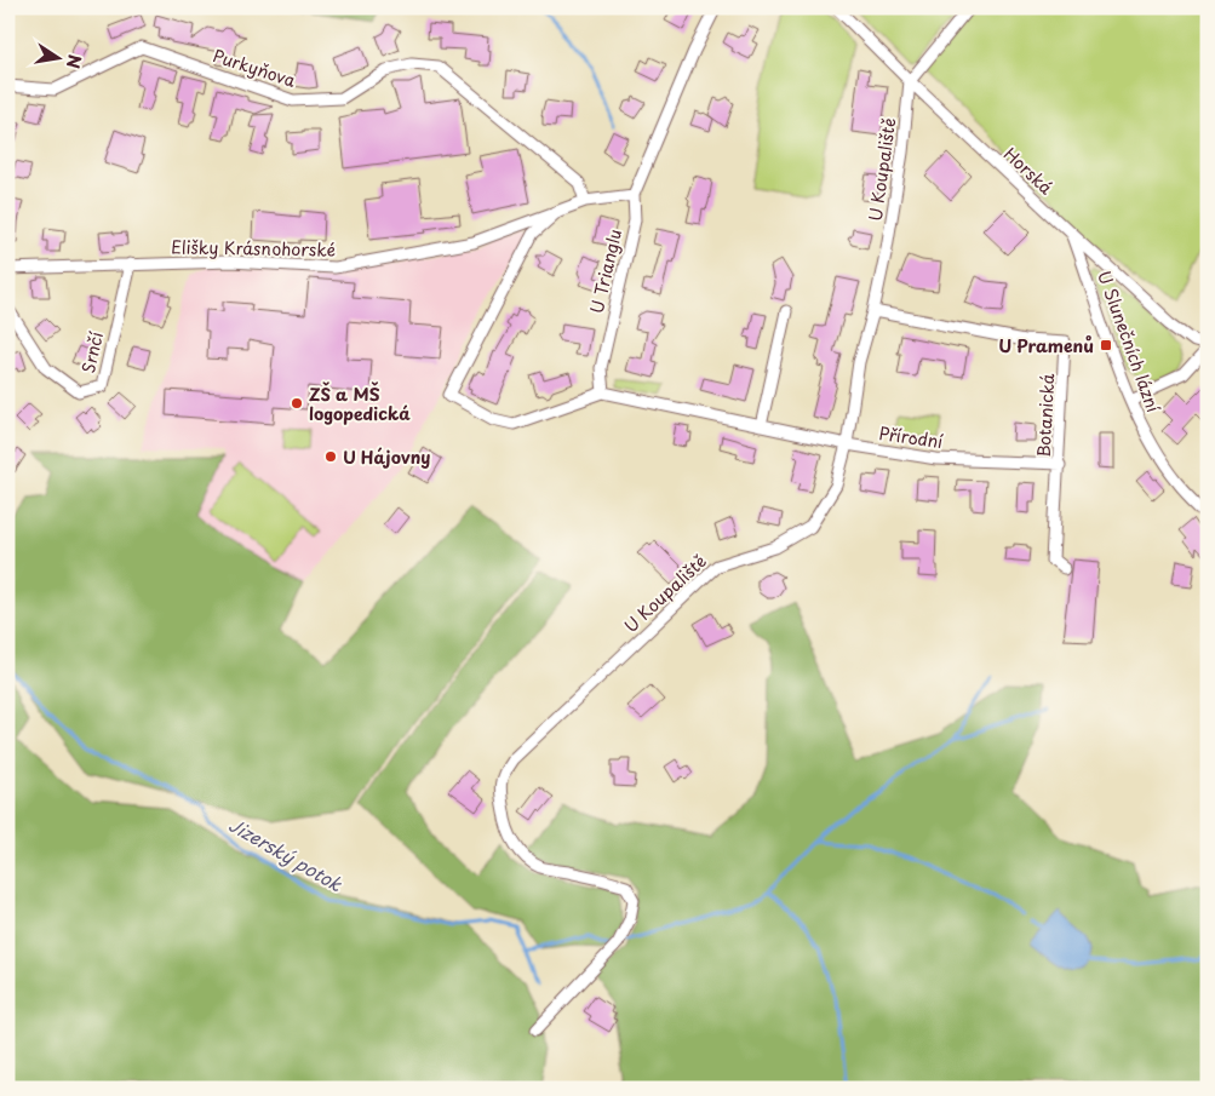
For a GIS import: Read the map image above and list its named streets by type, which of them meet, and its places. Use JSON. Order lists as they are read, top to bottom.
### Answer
{
  "streets": {
    "street": [
      "Purkyňova",
      "U Koupaliště",
      "Horská",
      "Elišky Krásnohorské",
      "U Trianglu",
      "U Slunečních lázní",
      "Srnčí",
      "Botanická",
      "Přírodní"
    ]
  },
  "crossings": [
    ["Purkyňova", "Elišky Krásnohorské"],
    ["U Koupaliště", "Horská"],
    ["U Koupaliště", "Botanická"],
    ["U Koupaliště", "Přírodní"],
    ["Horská", "U Slunečních lázní"],
    ["Elišky Krásnohorské", "U Trianglu"],
    ["Elišky Krásnohorské", "Srnčí"],
    ["U Trianglu", "Přírodní"],
    ["Botanická", "Přírodní"]
  ],
  "water": ["Jizerský potok"],
  "places": {
    "transit": ["U Pramenů"],
    "other": ["ZŠ a MŠ logopedická", "U Hájovny"]
  },
  "north": "right"
}
